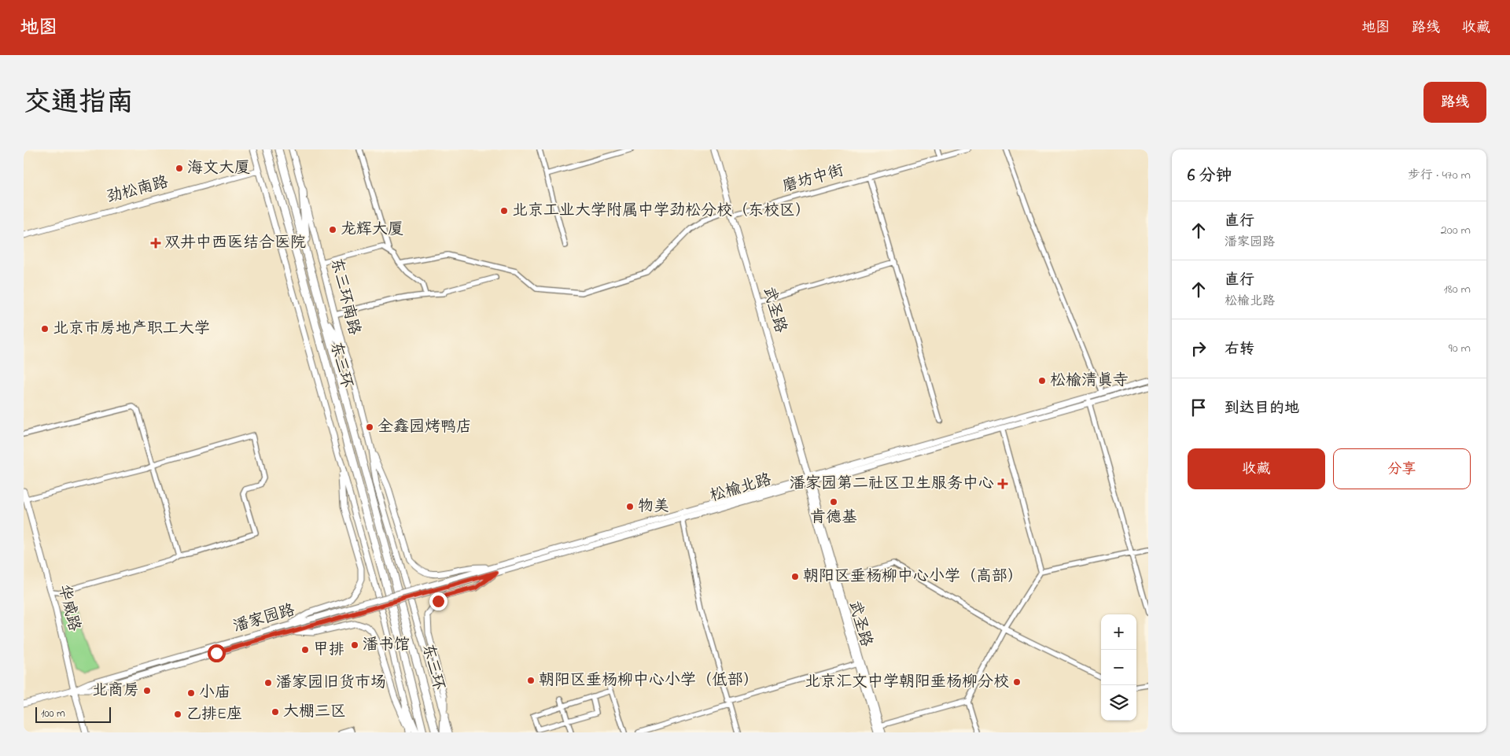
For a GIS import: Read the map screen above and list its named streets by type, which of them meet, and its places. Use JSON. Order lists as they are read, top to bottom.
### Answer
{
  "streets": {
    "highway": ["东三环"],
    "street": [
      "磨坊中街",
      "劲松南路",
      "东三环南路",
      "武圣路",
      "松榆北路",
      "华威路",
      "潘家园路"
    ]
  },
  "crossings": [
    ["磨坊中街", "武圣路"],
    ["武圣路", "松榆北路"],
    ["松榆北路", "潘家园路"],
    ["华威路", "潘家园路"]
  ],
  "places": {
    "other": [
      "海文大厦",
      "北京工业大学附属中学劲松分校（东校区）",
      "龙辉大厦",
      "北京市房地产职工大学",
      "松榆清真寺",
      "全鑫园烤鸭店",
      "肯德基",
      "物美",
      "朝阳区垂杨柳中心小学（高部）",
      "潘书馆",
      "甲排",
      "朝阳区垂杨柳中心小学（低部）",
      "北京汇文中学朝阳垂杨柳分校",
      "潘家园旧货市场",
      "北商房",
      "小庙",
      "大棚三区",
      "乙排E座"
    ],
    "health": ["双井中西医结合医院", "潘家园第二社区卫生服务中心"]
  },
  "scale_bar": "100 m",
  "page": {
    "header": "地图",
    "nav": ["地图", "路线", "收藏"],
    "title": "交通指南",
    "buttons": [
      "路线",
      ["收藏", "分享"]
    ],
    "heading": ["6 分钟", "步行 · 470 m"],
    "list": [
      ["直行", "潘家园路", "200 m"],
      ["直行", "松榆北路", "180 m"],
      ["右转", "90 m"],
      "到达目的地"
    ],
    "map_buttons": ["+", "−"],
    "scale": "100 m"
  }
}
